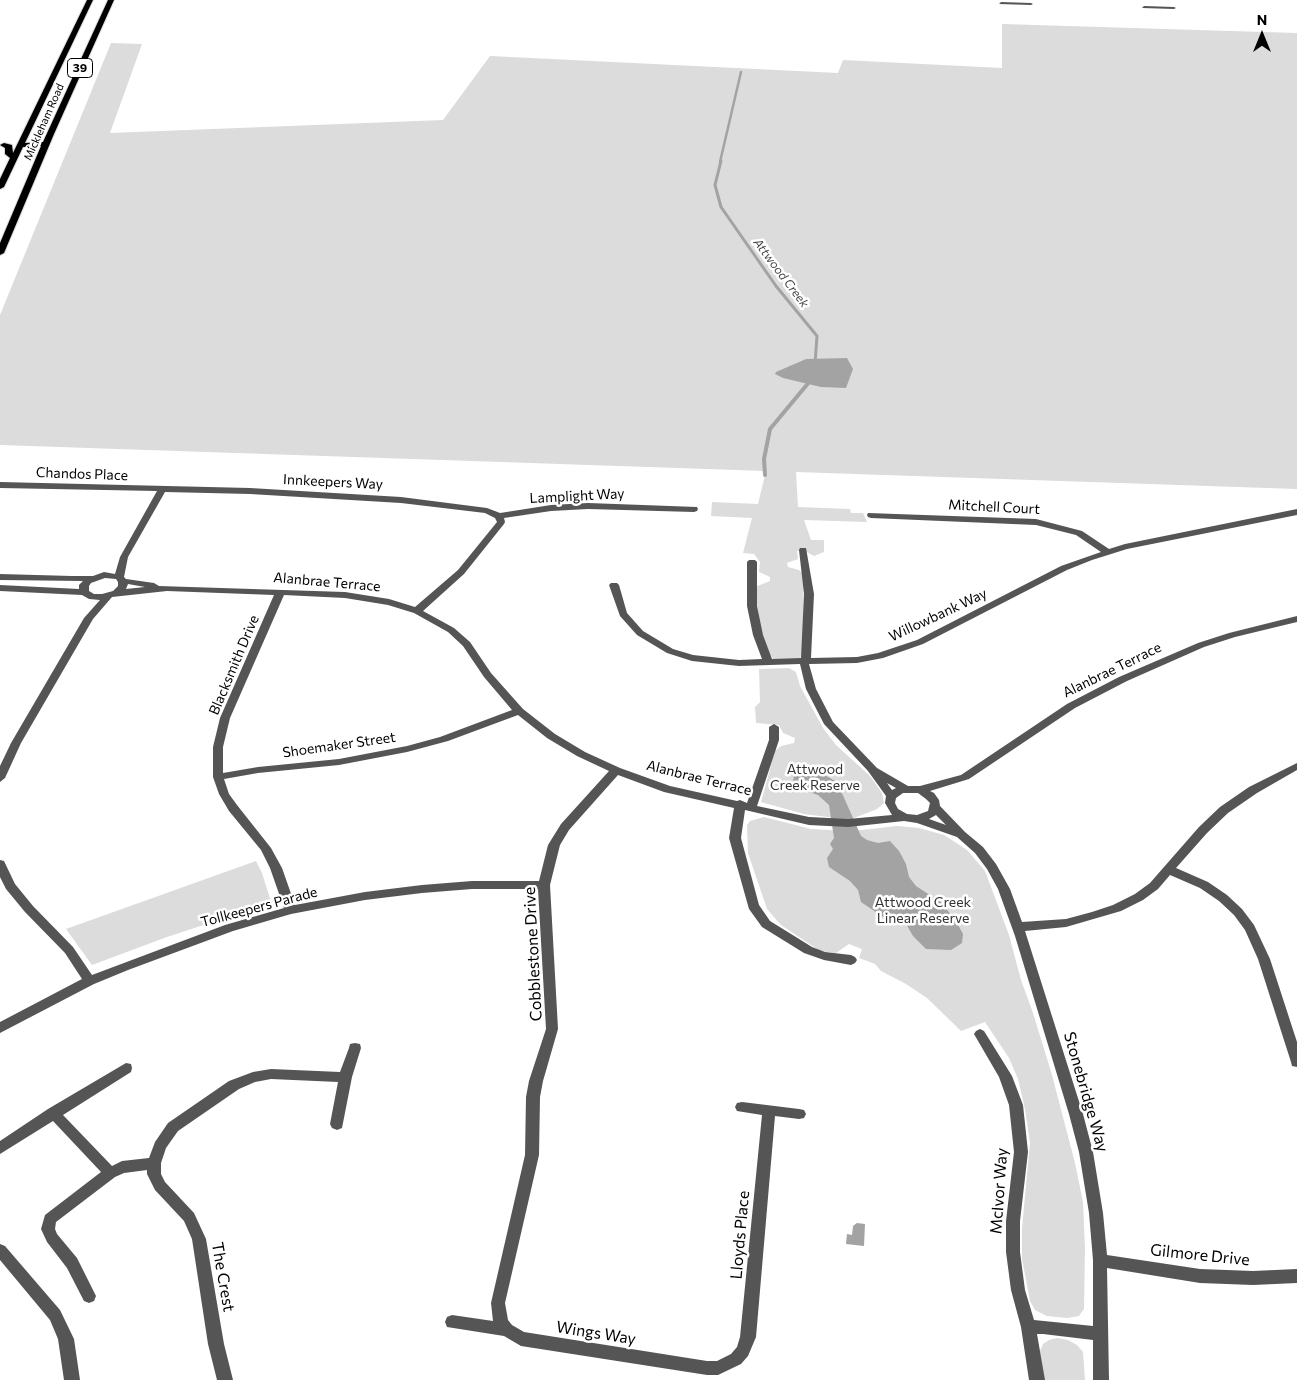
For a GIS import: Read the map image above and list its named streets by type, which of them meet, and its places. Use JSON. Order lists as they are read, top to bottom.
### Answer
{
  "streets": {
    "main road": ["39", "Mickleham Road"],
    "street": [
      "Chandos Place",
      "Innkeepers Way",
      "Lamplight Way",
      "Mitchell Court",
      "Alanbrae Terrace",
      "Willowbank Way",
      "Blacksmith Drive",
      "Shoemaker Street",
      "Tollkeepers Parade",
      "Cobblestone Drive",
      "Stonebridge Way",
      "McIvor Way",
      "Lloyds Place",
      "Gilmore Drive",
      "The Crest",
      "Wings Way"
    ]
  },
  "crossings": [
    ["Chandos Place", "Innkeepers Way"],
    ["Innkeepers Way", "Lamplight Way"],
    ["Mitchell Court", "Willowbank Way"],
    ["Alanbrae Terrace", "Blacksmith Drive"],
    ["Alanbrae Terrace", "Shoemaker Street"],
    ["Alanbrae Terrace", "Cobblestone Drive"],
    ["Alanbrae Terrace", "Stonebridge Way"],
    ["Blacksmith Drive", "Shoemaker Street"],
    ["Blacksmith Drive", "Tollkeepers Parade"],
    ["Tollkeepers Parade", "Cobblestone Drive"],
    ["Cobblestone Drive", "Wings Way"],
    ["Stonebridge Way", "Gilmore Drive"],
    ["Lloyds Place", "Wings Way"]
  ],
  "water": ["Attwood Creek"],
  "parks": ["Attwood Creek Reserve", "Attwood Creek Linear Reserve"],
  "north": "top"
}
